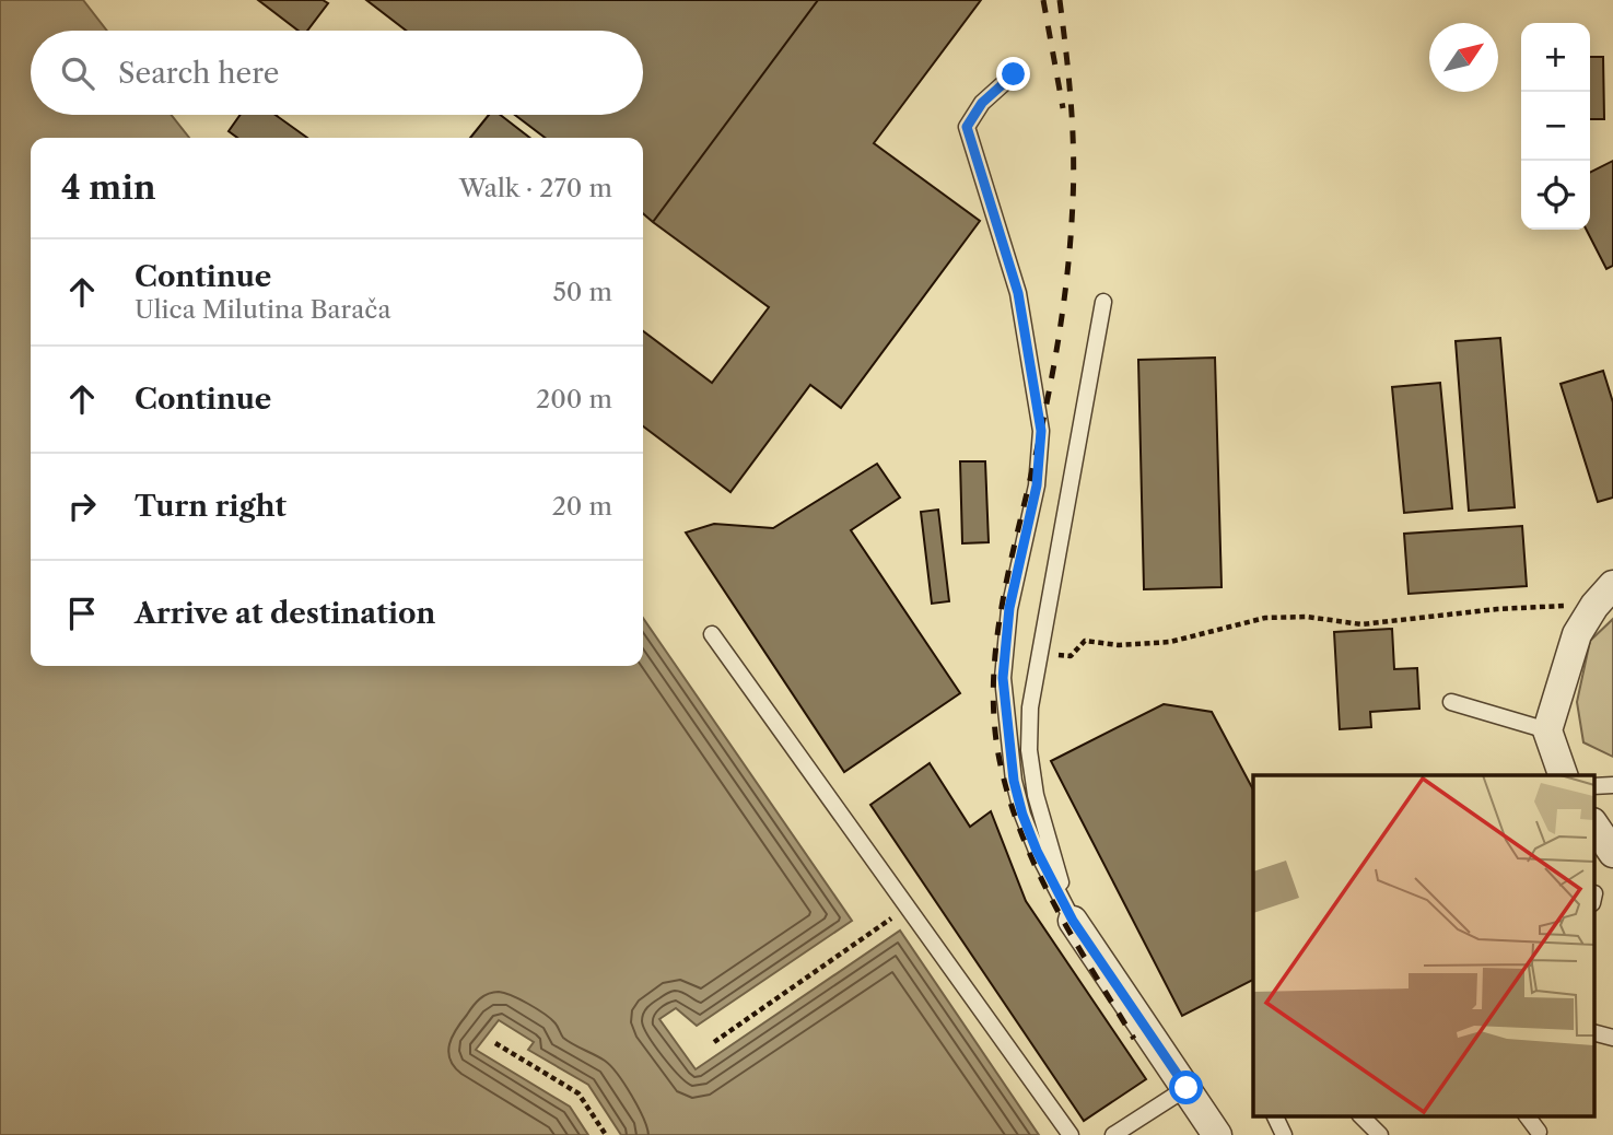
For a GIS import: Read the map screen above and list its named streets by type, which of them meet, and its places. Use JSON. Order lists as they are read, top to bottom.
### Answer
{
  "north": "top right",
  "page": {
    "map_buttons": ["+", "−"],
    "search": "Search here",
    "heading": ["4 min", "Walk · 270 m"],
    "list": [
      ["Continue", "Ulica Milutina Barača", "50 m"],
      ["Continue", "200 m"],
      ["Turn right", "20 m"],
      "Arrive at destination"
    ]
  }
}
